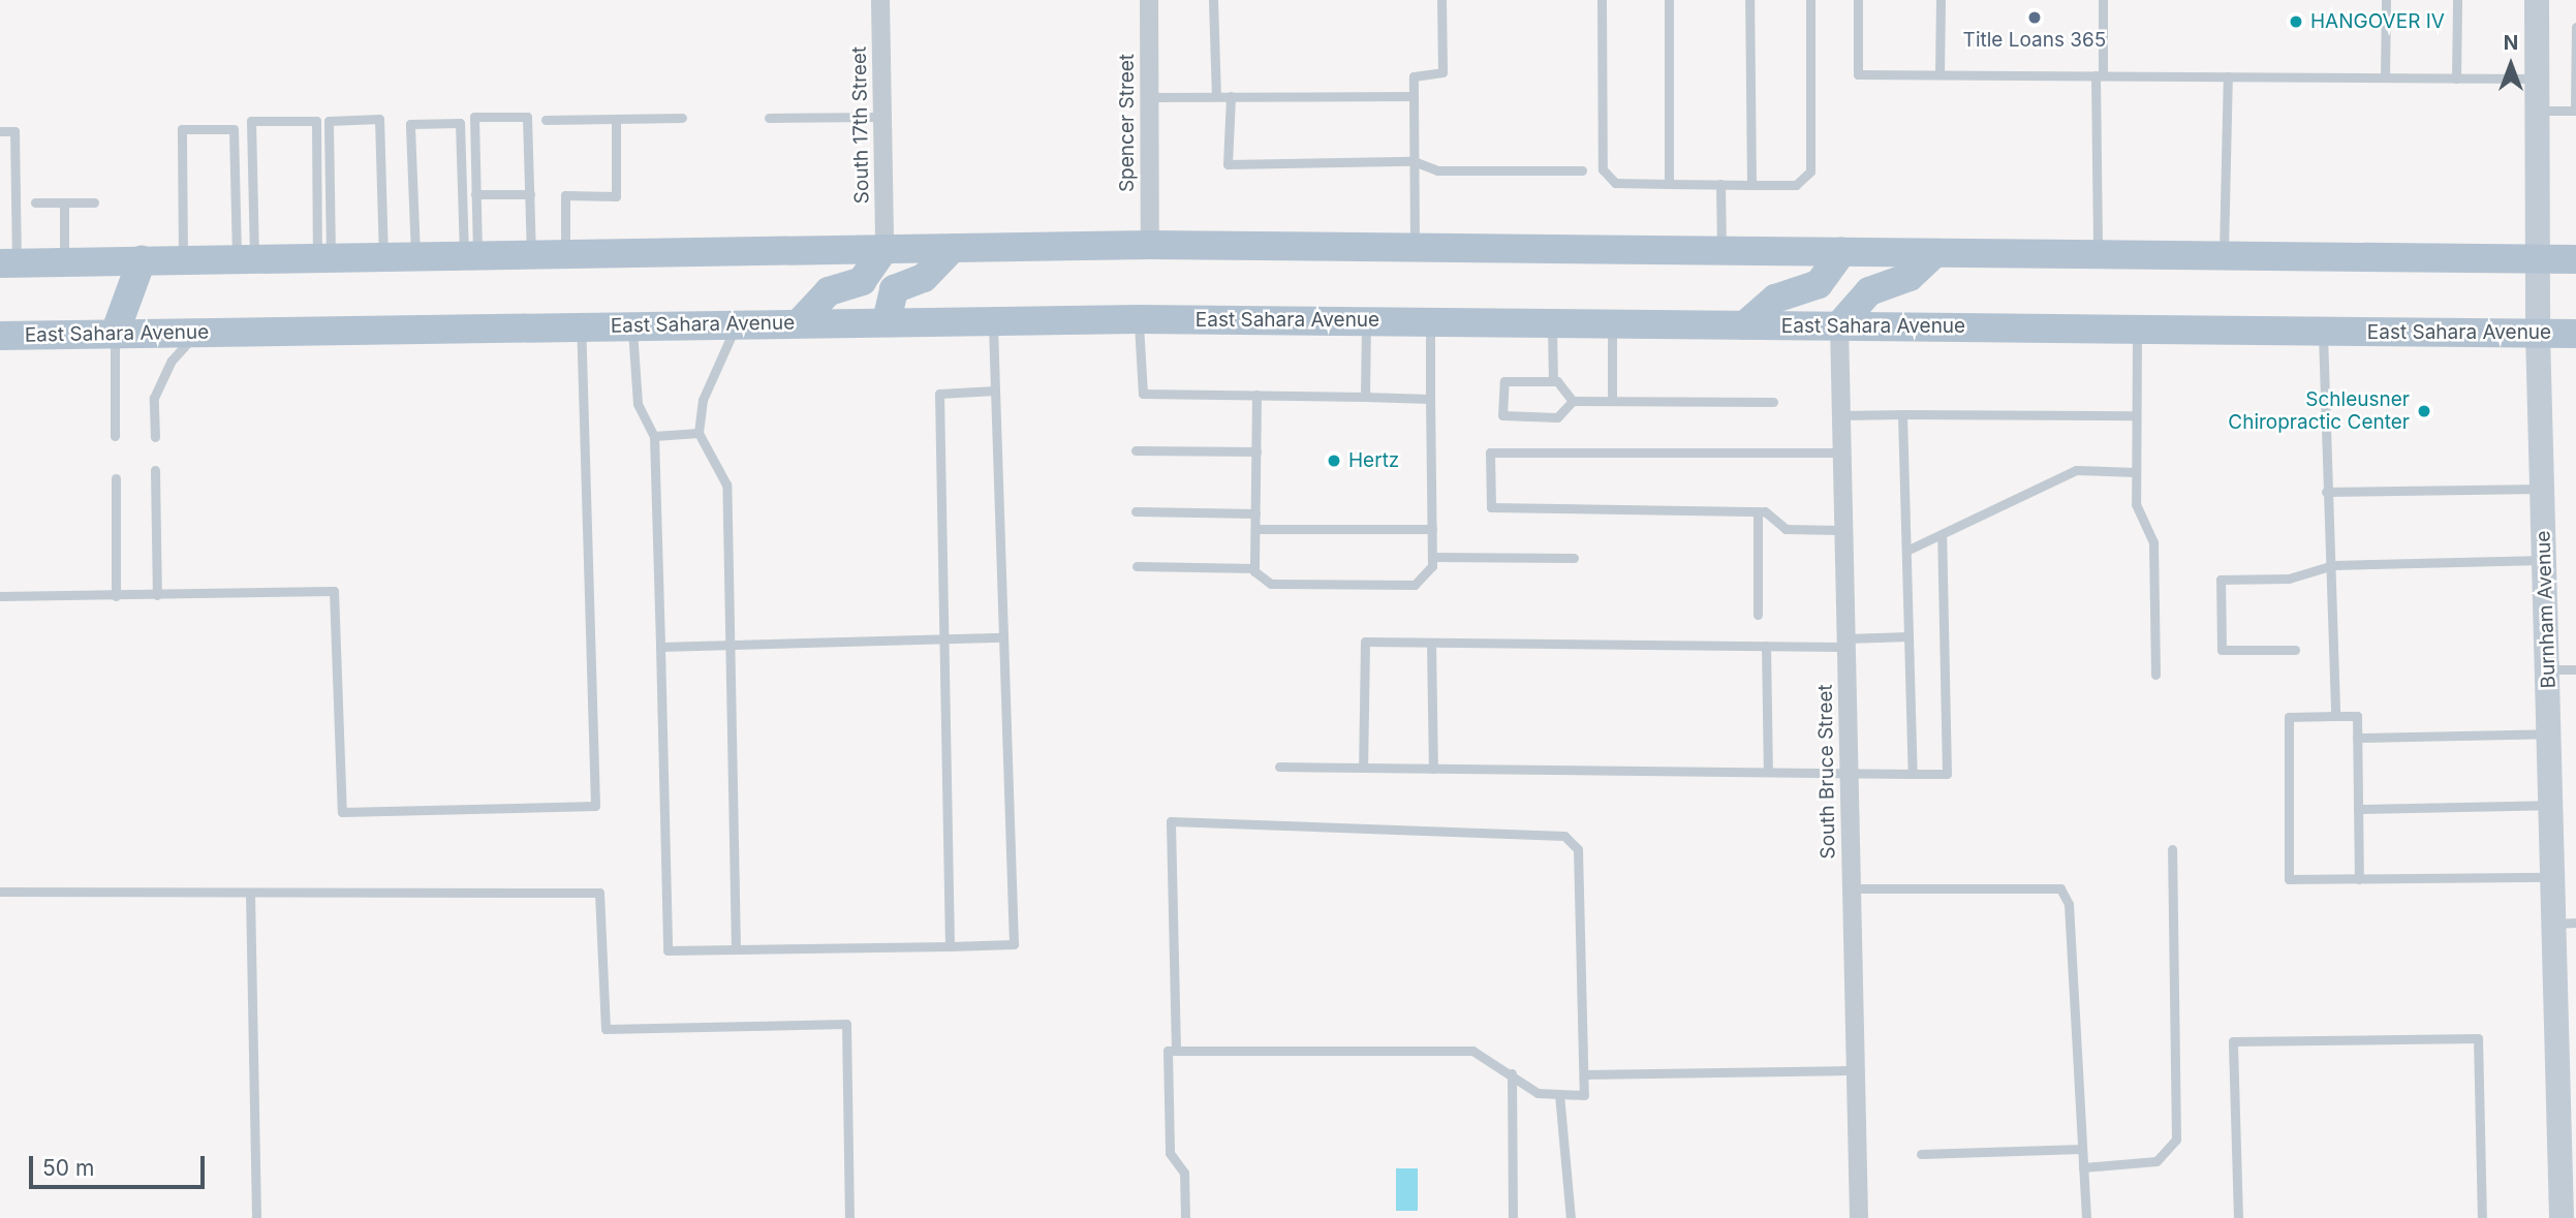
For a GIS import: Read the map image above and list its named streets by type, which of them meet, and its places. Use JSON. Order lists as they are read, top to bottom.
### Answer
{
  "streets": {
    "main road": ["East Sahara Avenue"],
    "street": [
      "Spencer Street",
      "South 17th Street",
      "Burnham Avenue",
      "South Bruce Street"
    ]
  },
  "crossings": [
    ["East Sahara Avenue", "Burnham Avenue"],
    ["East Sahara Avenue", "South Bruce Street"]
  ],
  "places": [
    "Title Loans 365",
    "HANGOVER IV",
    "Schleusner Chiropractic Center",
    "Hertz"
  ],
  "scale_bar": "50 m",
  "north": "top"
}
